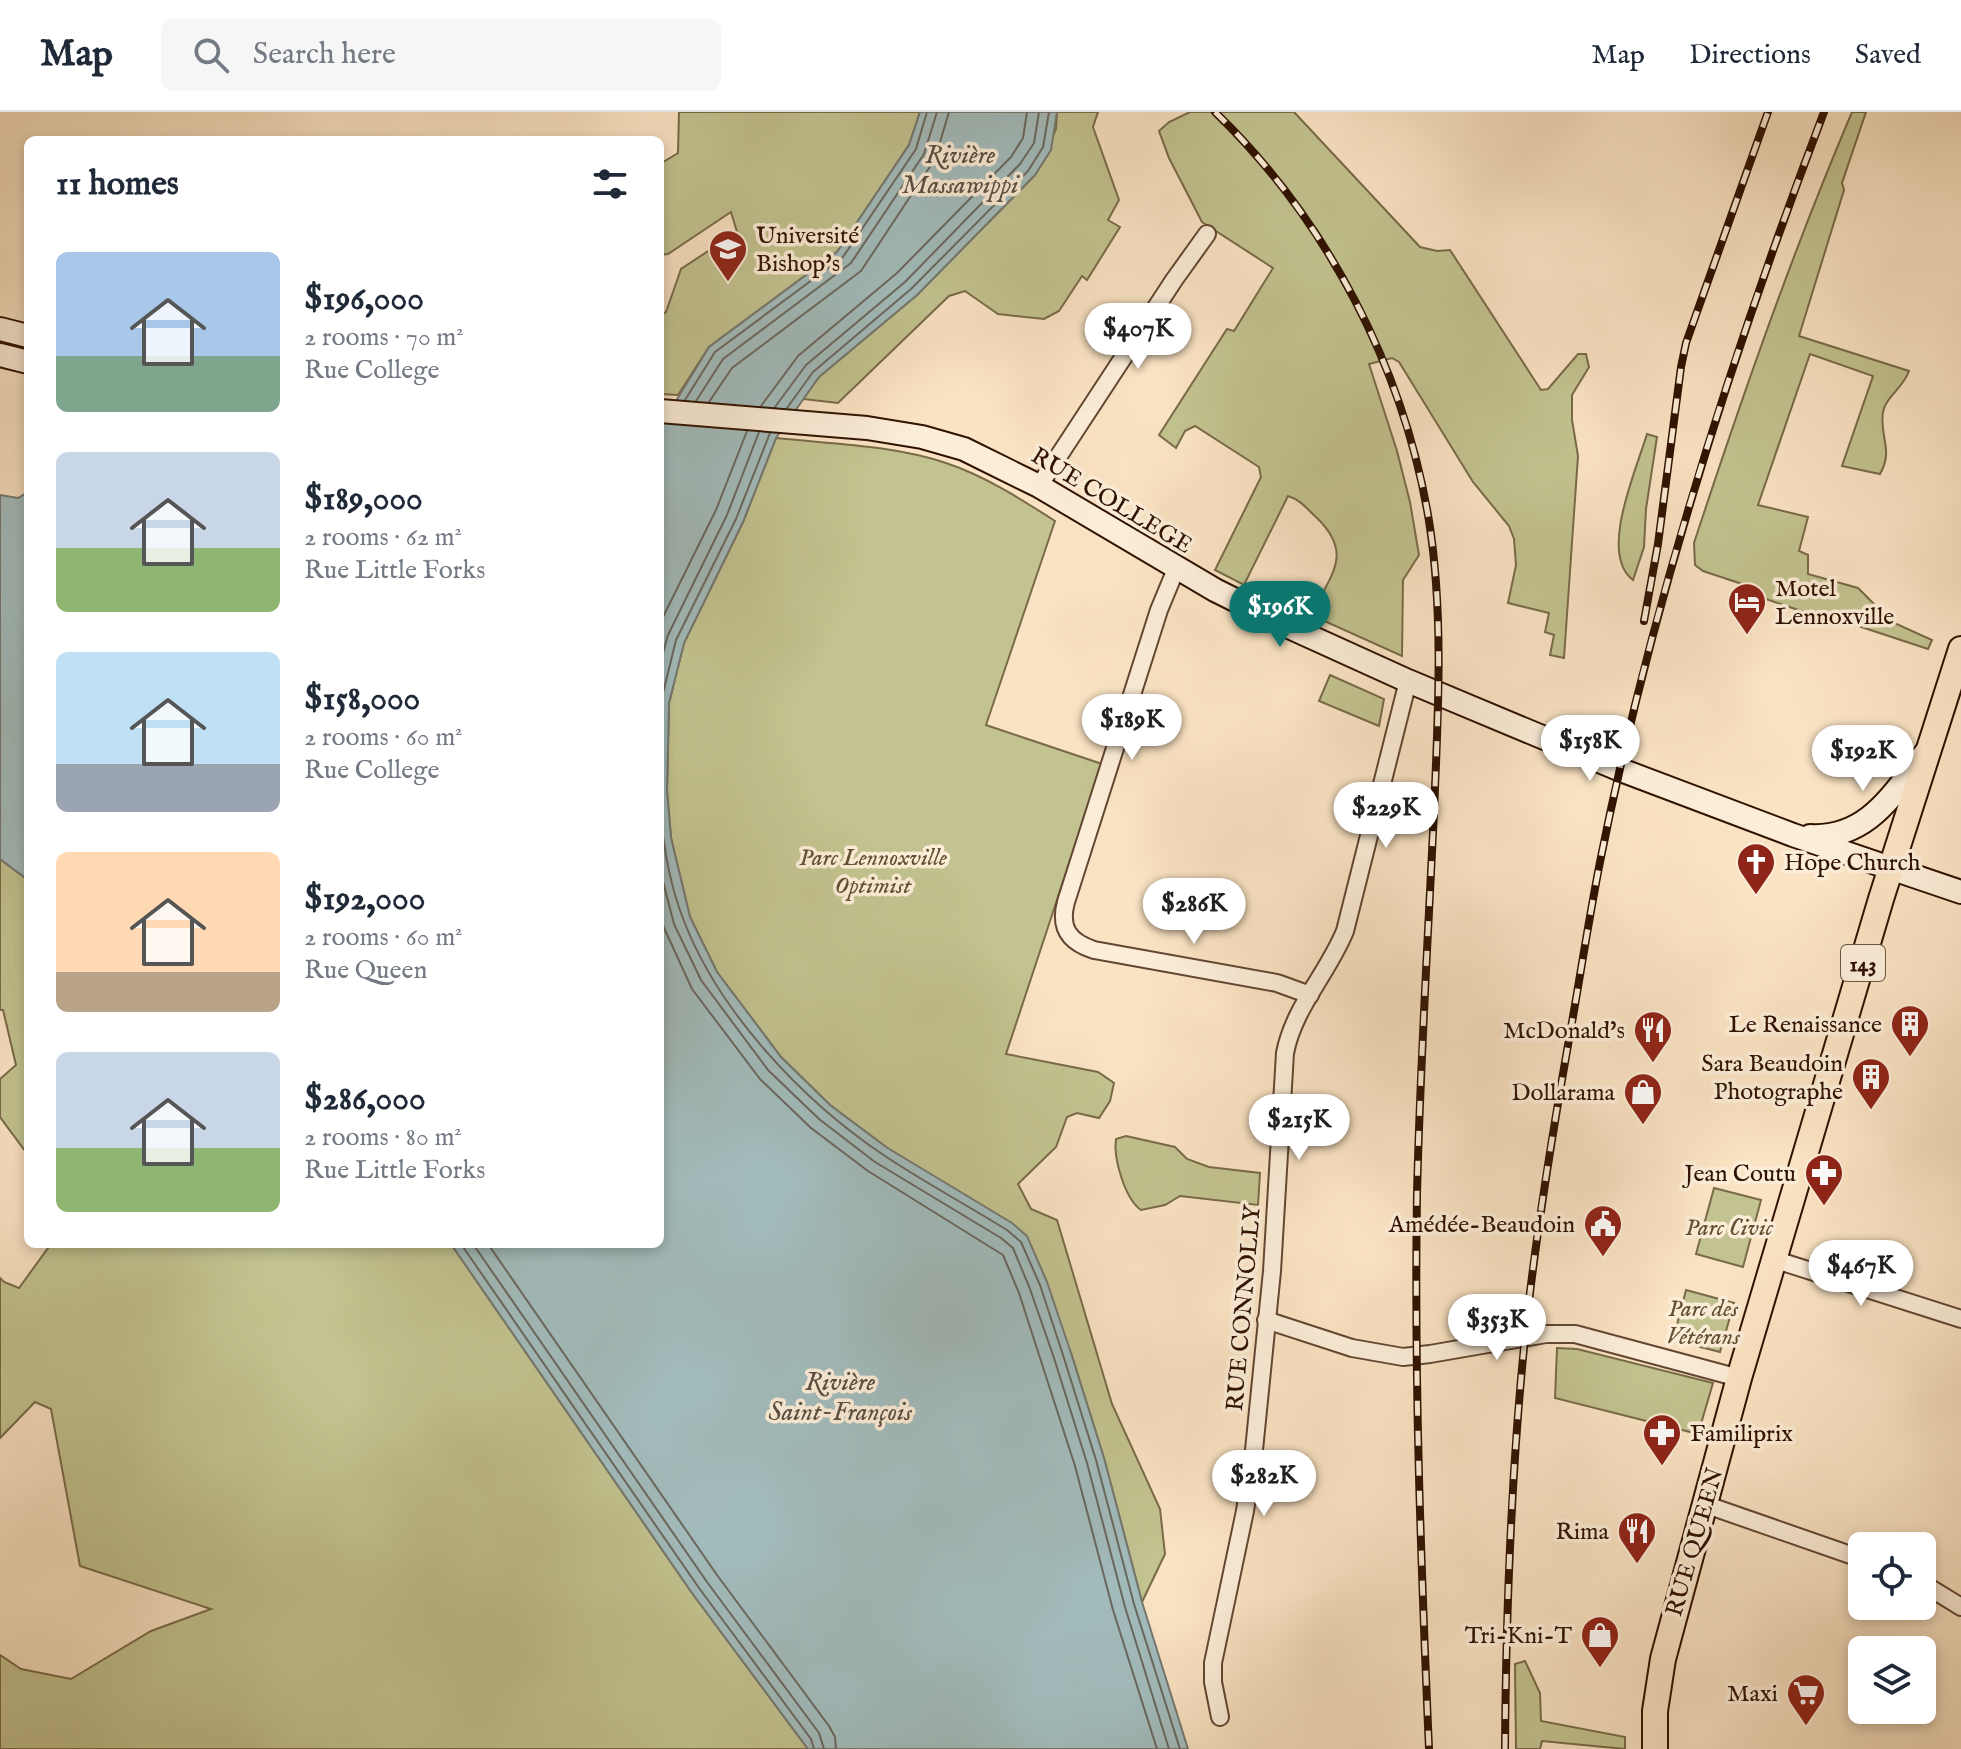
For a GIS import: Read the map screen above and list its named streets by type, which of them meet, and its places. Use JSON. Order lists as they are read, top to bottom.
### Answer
{
  "streets": {
    "main road": ["RUE COLLEGE", "143", "RUE QUEEN"],
    "street": ["RUE CONNOLLY"]
  },
  "crossings": [
    ["RUE COLLEGE", "RUE CONNOLLY"],
    ["RUE COLLEGE", "RUE QUEEN"]
  ],
  "water": ["Rivière Massawippi", "Rivière Saint-François"],
  "parks": ["Parc Lennoxville Optimist", "Parc Civic", "Parc des Vétérans"],
  "places": {
    "school or university": ["Université Bishop's"],
    "hotel": ["Motel Lennoxville"],
    "church": ["Hope Church"],
    "building": ["Le Renaissance", "Sara Beaudoin Photographe"],
    "restaurant": ["McDonald's", "Rima"],
    "shop": ["Dollarama", "Tri-Kni-T"],
    "pharmacy": ["Jean Coutu", "Familiprix"],
    "public building": ["Amédée-Beaudoin"],
    "supermarket": ["Maxi"]
  },
  "page": {
    "header": "Map",
    "search": "Search here",
    "nav": ["Map", "Directions", "Saved"],
    "heading": "11 homes",
    "list": [
      {
        "name": "$196,000",
        "note": "2 rooms · 70 m² · Rue College"
      },
      {
        "name": "$189,000",
        "note": "2 rooms · 62 m² · Rue Little Forks"
      },
      {
        "name": "$158,000",
        "note": "2 rooms · 60 m² · Rue College"
      },
      {
        "name": "$192,000",
        "note": "2 rooms · 60 m² · Rue Queen"
      },
      {
        "name": "$286,000",
        "note": "2 rooms · 80 m² · Rue Little Forks"
      }
    ],
    "price": [
      "$407K",
      "$196K",
      "$189K",
      "$158K",
      "$192K",
      "$229K",
      "$286K",
      "$215K",
      "$467K",
      "$353K",
      "$282K"
    ]
  }
}
